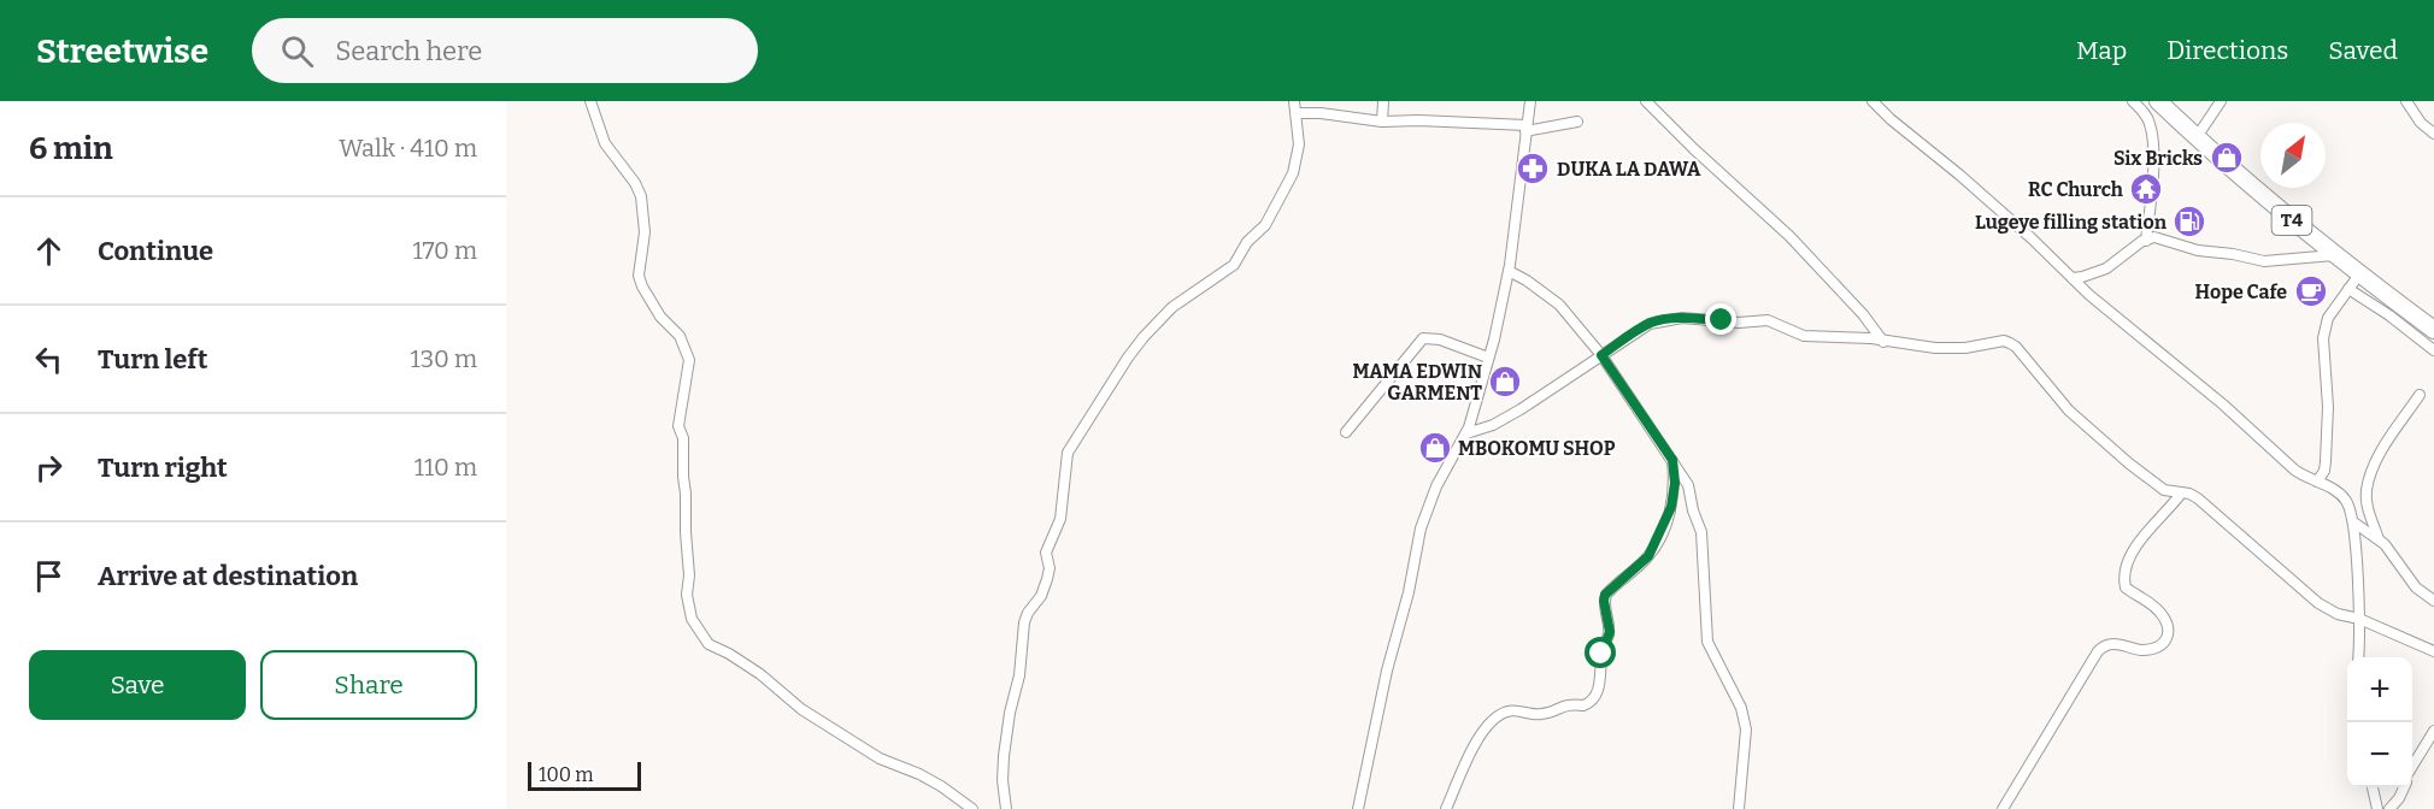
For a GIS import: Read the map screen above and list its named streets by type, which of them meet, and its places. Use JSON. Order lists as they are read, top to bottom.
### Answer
{
  "streets": {
    "highway": ["T4"]
  },
  "places": {
    "shop": ["Six Bricks", "MAMA EDWIN GARMENT", "MBOKOMU SHOP"],
    "pharmacy": ["DUKA LA DAWA"],
    "temple": ["RC Church"],
    "fuel station": ["Lugeye filling station"],
    "cafe": ["Hope Cafe"]
  },
  "scale_bar": "100 m",
  "north": "top right",
  "page": {
    "header": "Streetwise",
    "search": "Search here",
    "nav": ["Map", "Directions", "Saved"],
    "heading": ["6 min", "Walk · 410 m"],
    "list": [
      ["Continue", "170 m"],
      ["Turn left", "130 m"],
      ["Turn right", "110 m"],
      "Arrive at destination"
    ],
    "buttons": ["Save", "Share"],
    "map_buttons": ["+", "−"],
    "scale": "100 m"
  }
}
